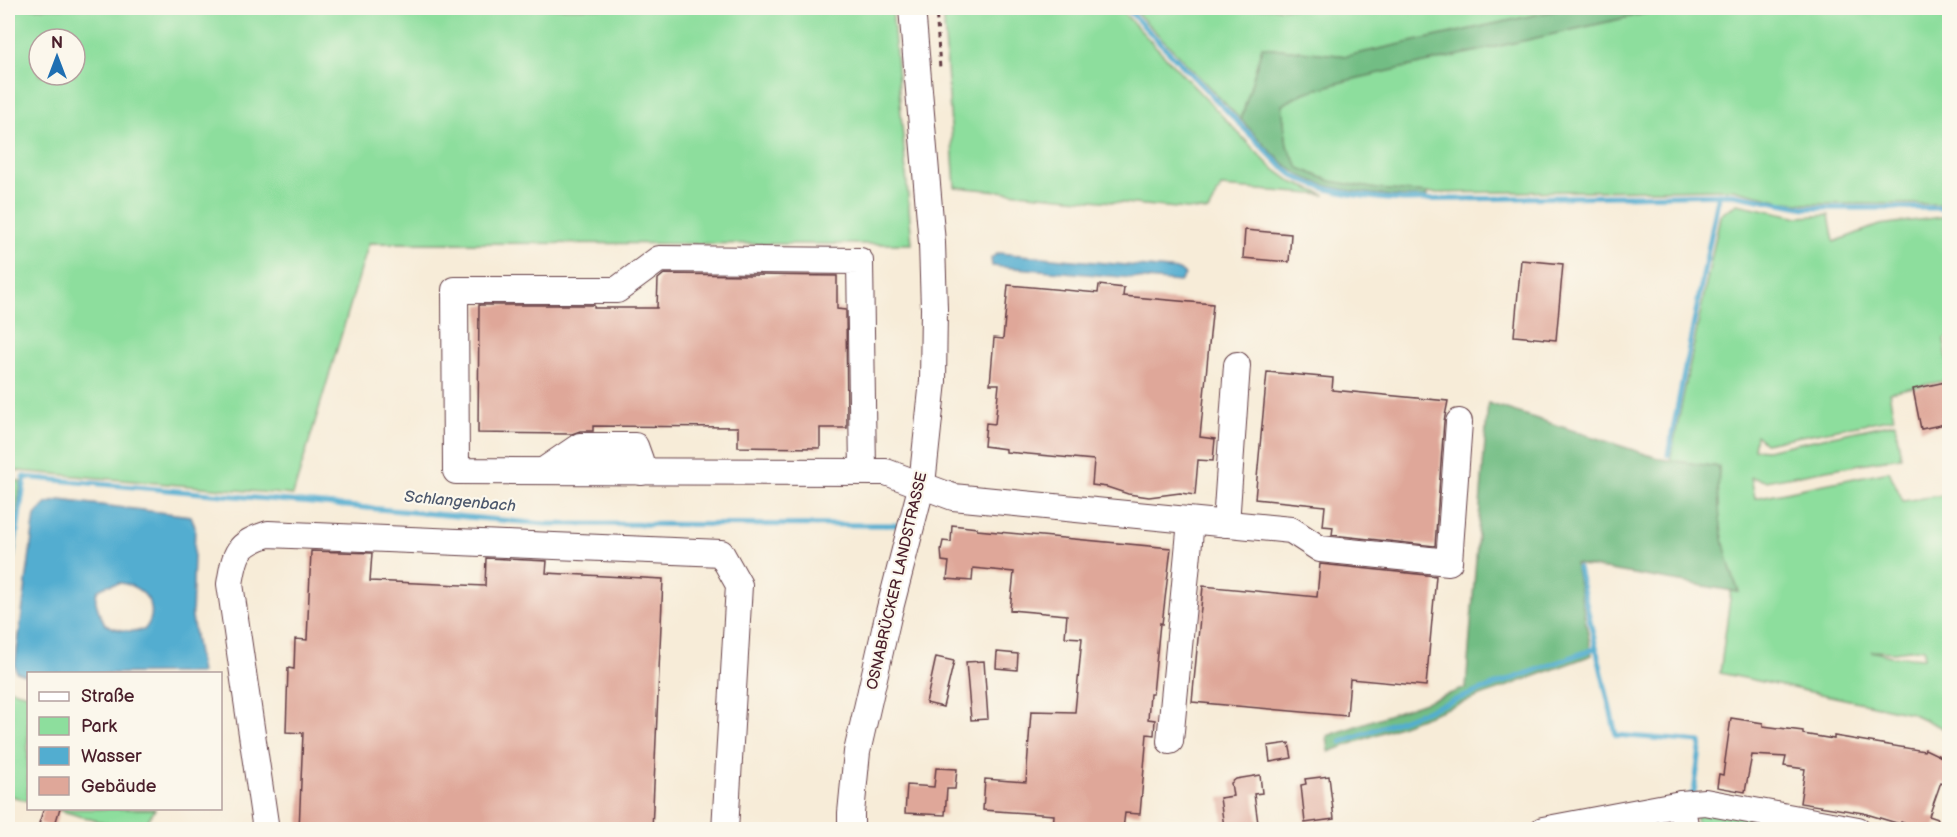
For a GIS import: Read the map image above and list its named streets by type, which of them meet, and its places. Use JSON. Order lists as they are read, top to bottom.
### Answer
{
  "streets": {
    "street": ["OSNABRÜCKER LANDSTRASSE"]
  },
  "water": ["Schlangenbach"],
  "legend": [
    "Straße",
    "Park",
    "Wasser",
    "Gebäude"
  ],
  "north": "top"
}
